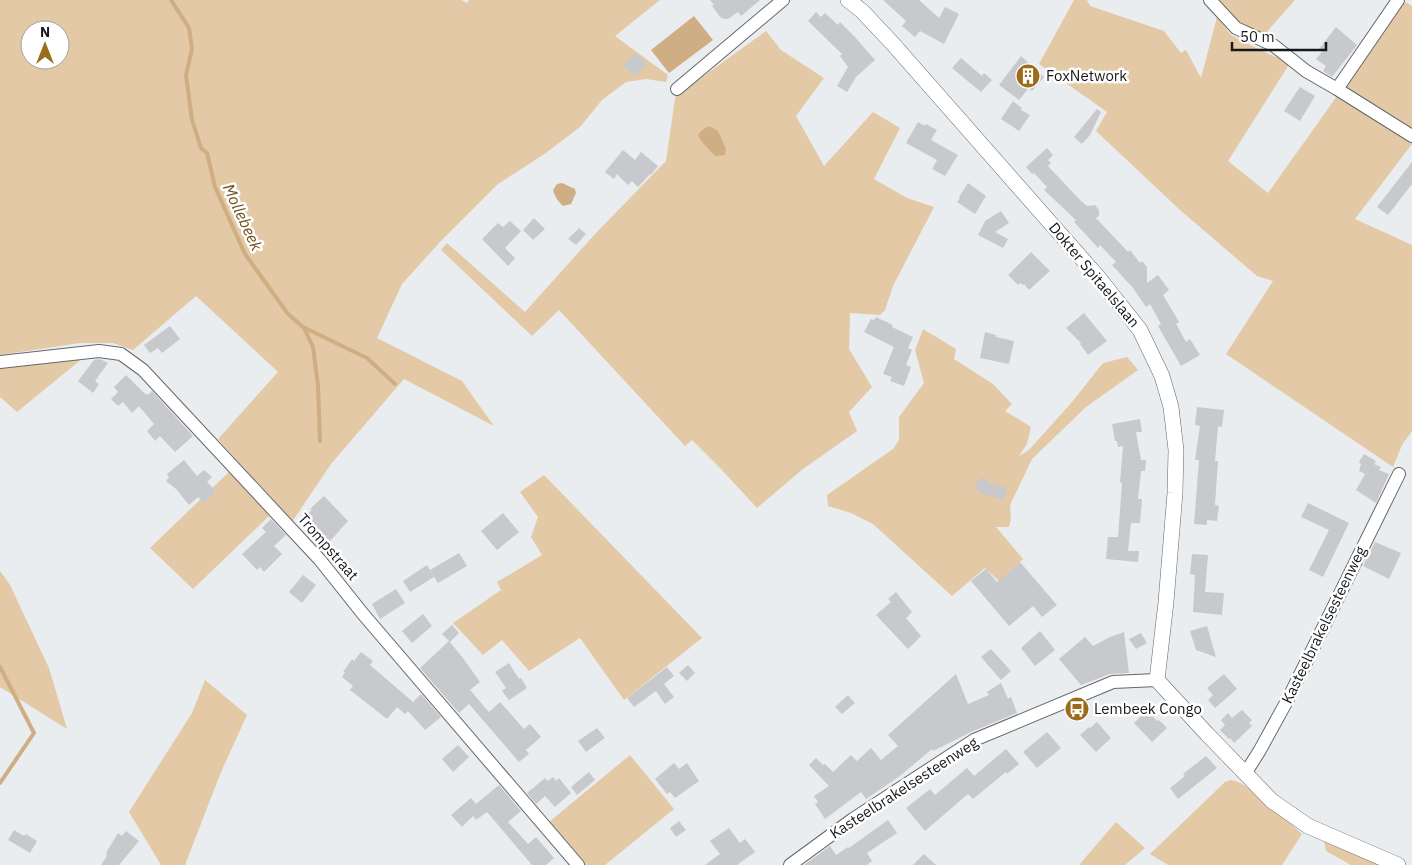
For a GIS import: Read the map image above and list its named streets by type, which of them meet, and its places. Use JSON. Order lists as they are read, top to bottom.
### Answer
{
  "streets": {
    "street": ["Dokter Spitaelslaan", "Trompstraat", "Kasteelbrakelsesteenweg"]
  },
  "crossings": [
    ["Dokter Spitaelslaan", "Kasteelbrakelsesteenweg"]
  ],
  "water": ["Mollebeek"],
  "places": {
    "building": ["FoxNetwork"],
    "bus stop": ["Lembeek Congo"]
  },
  "scale_bar": "50 m",
  "north": "top"
}
